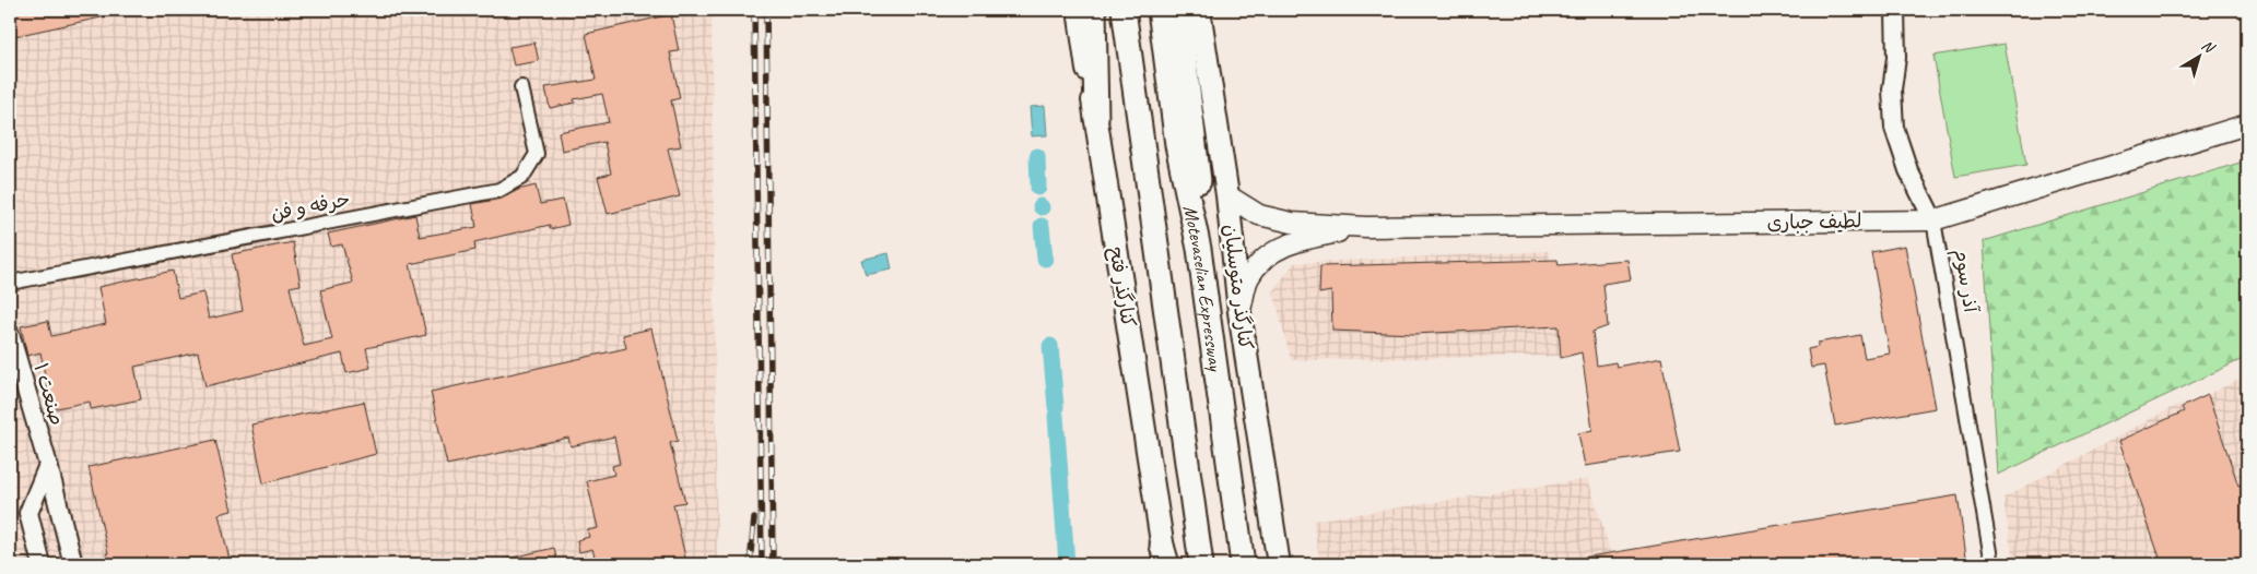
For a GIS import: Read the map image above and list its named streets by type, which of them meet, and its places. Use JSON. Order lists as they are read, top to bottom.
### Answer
{
  "streets": {
    "highway": ["Motevaselian Expressway"],
    "main road": ["لطیف جباری", "کنارگذر فتح", "کنارگذر متوسلیان"],
    "street": ["حرفه و فن", "آذر سوم", "صنعت ۱"]
  },
  "crossings": [
    ["لطیف جباری", "آذر سوم"]
  ],
  "north": "top right"
}
